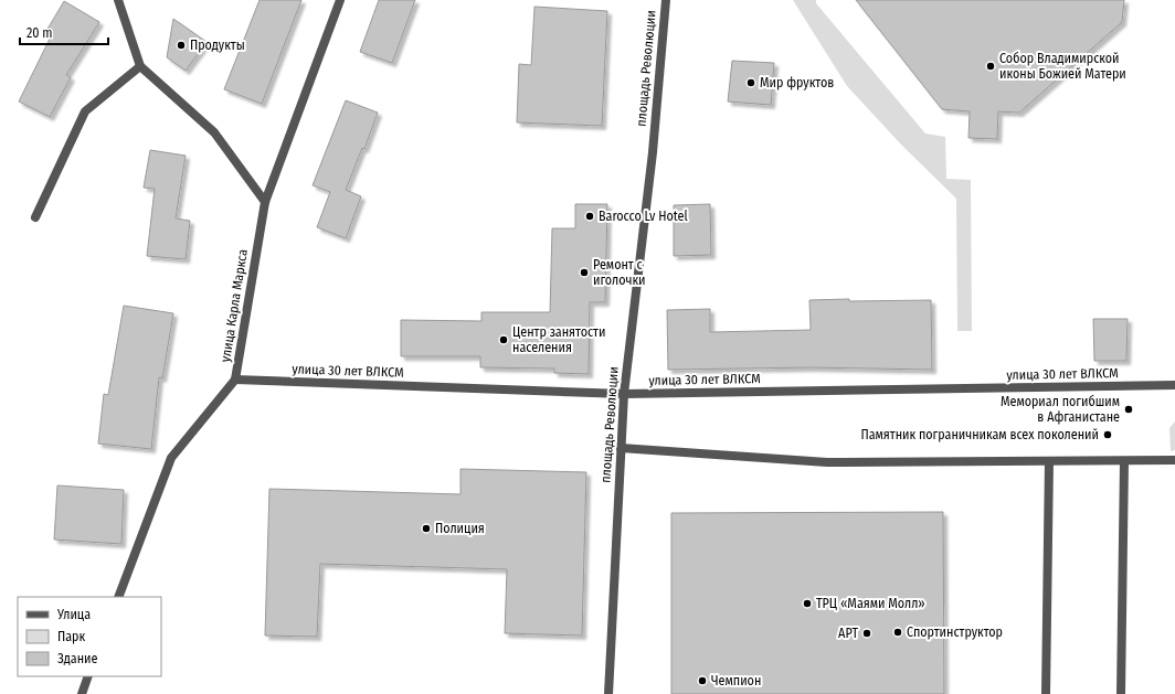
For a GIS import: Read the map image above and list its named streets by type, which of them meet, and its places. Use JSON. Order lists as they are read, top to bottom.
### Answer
{
  "streets": {
    "street": ["площадь Революции", "улица Карла Маркса", "улица 30 лет ВЛКСМ"]
  },
  "crossings": [
    ["площадь Революции", "улица 30 лет ВЛКСМ"],
    ["улица Карла Маркса", "улица 30 лет ВЛКСМ"]
  ],
  "places": [
    "Продукты",
    "Собор Владимирской иконы Божией Матери",
    "Мир фруктов",
    "Barocco Lv Hotel",
    "Ремонт с иголочки",
    "Центр занятости населения",
    "Мемориал погибшим в Афганистане",
    "Памятник пограничникам всех поколений",
    "Полиция",
    "ТРЦ «Маями Молл»",
    "Спортинструктор",
    "АРТ",
    "Чемпион"
  ],
  "legend": ["Улица", "Парк", "Здание"],
  "scale_bar": "20 m"
}
